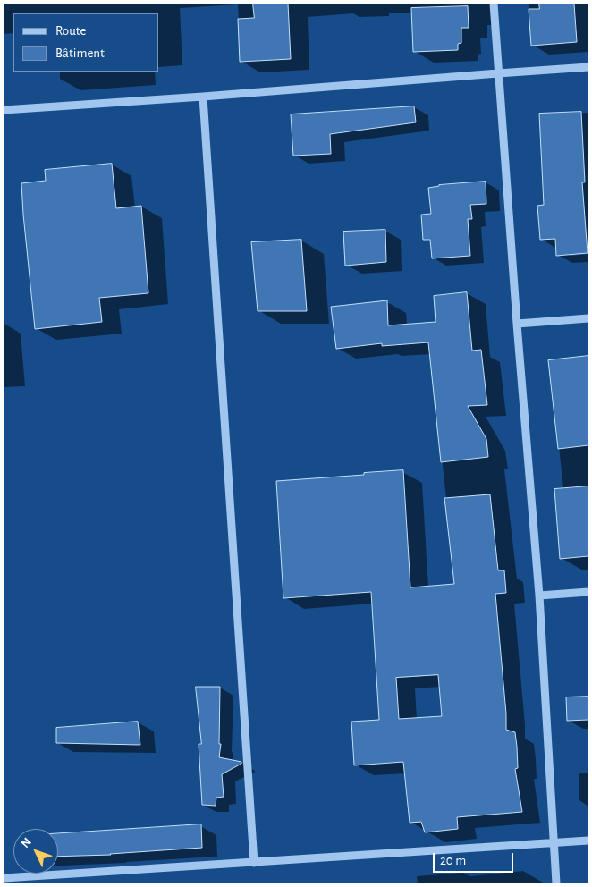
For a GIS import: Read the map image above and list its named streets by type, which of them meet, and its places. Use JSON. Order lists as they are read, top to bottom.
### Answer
{
  "legend": ["Route", "Bâtiment"],
  "scale_bar": "20 m",
  "north": "top left"
}
